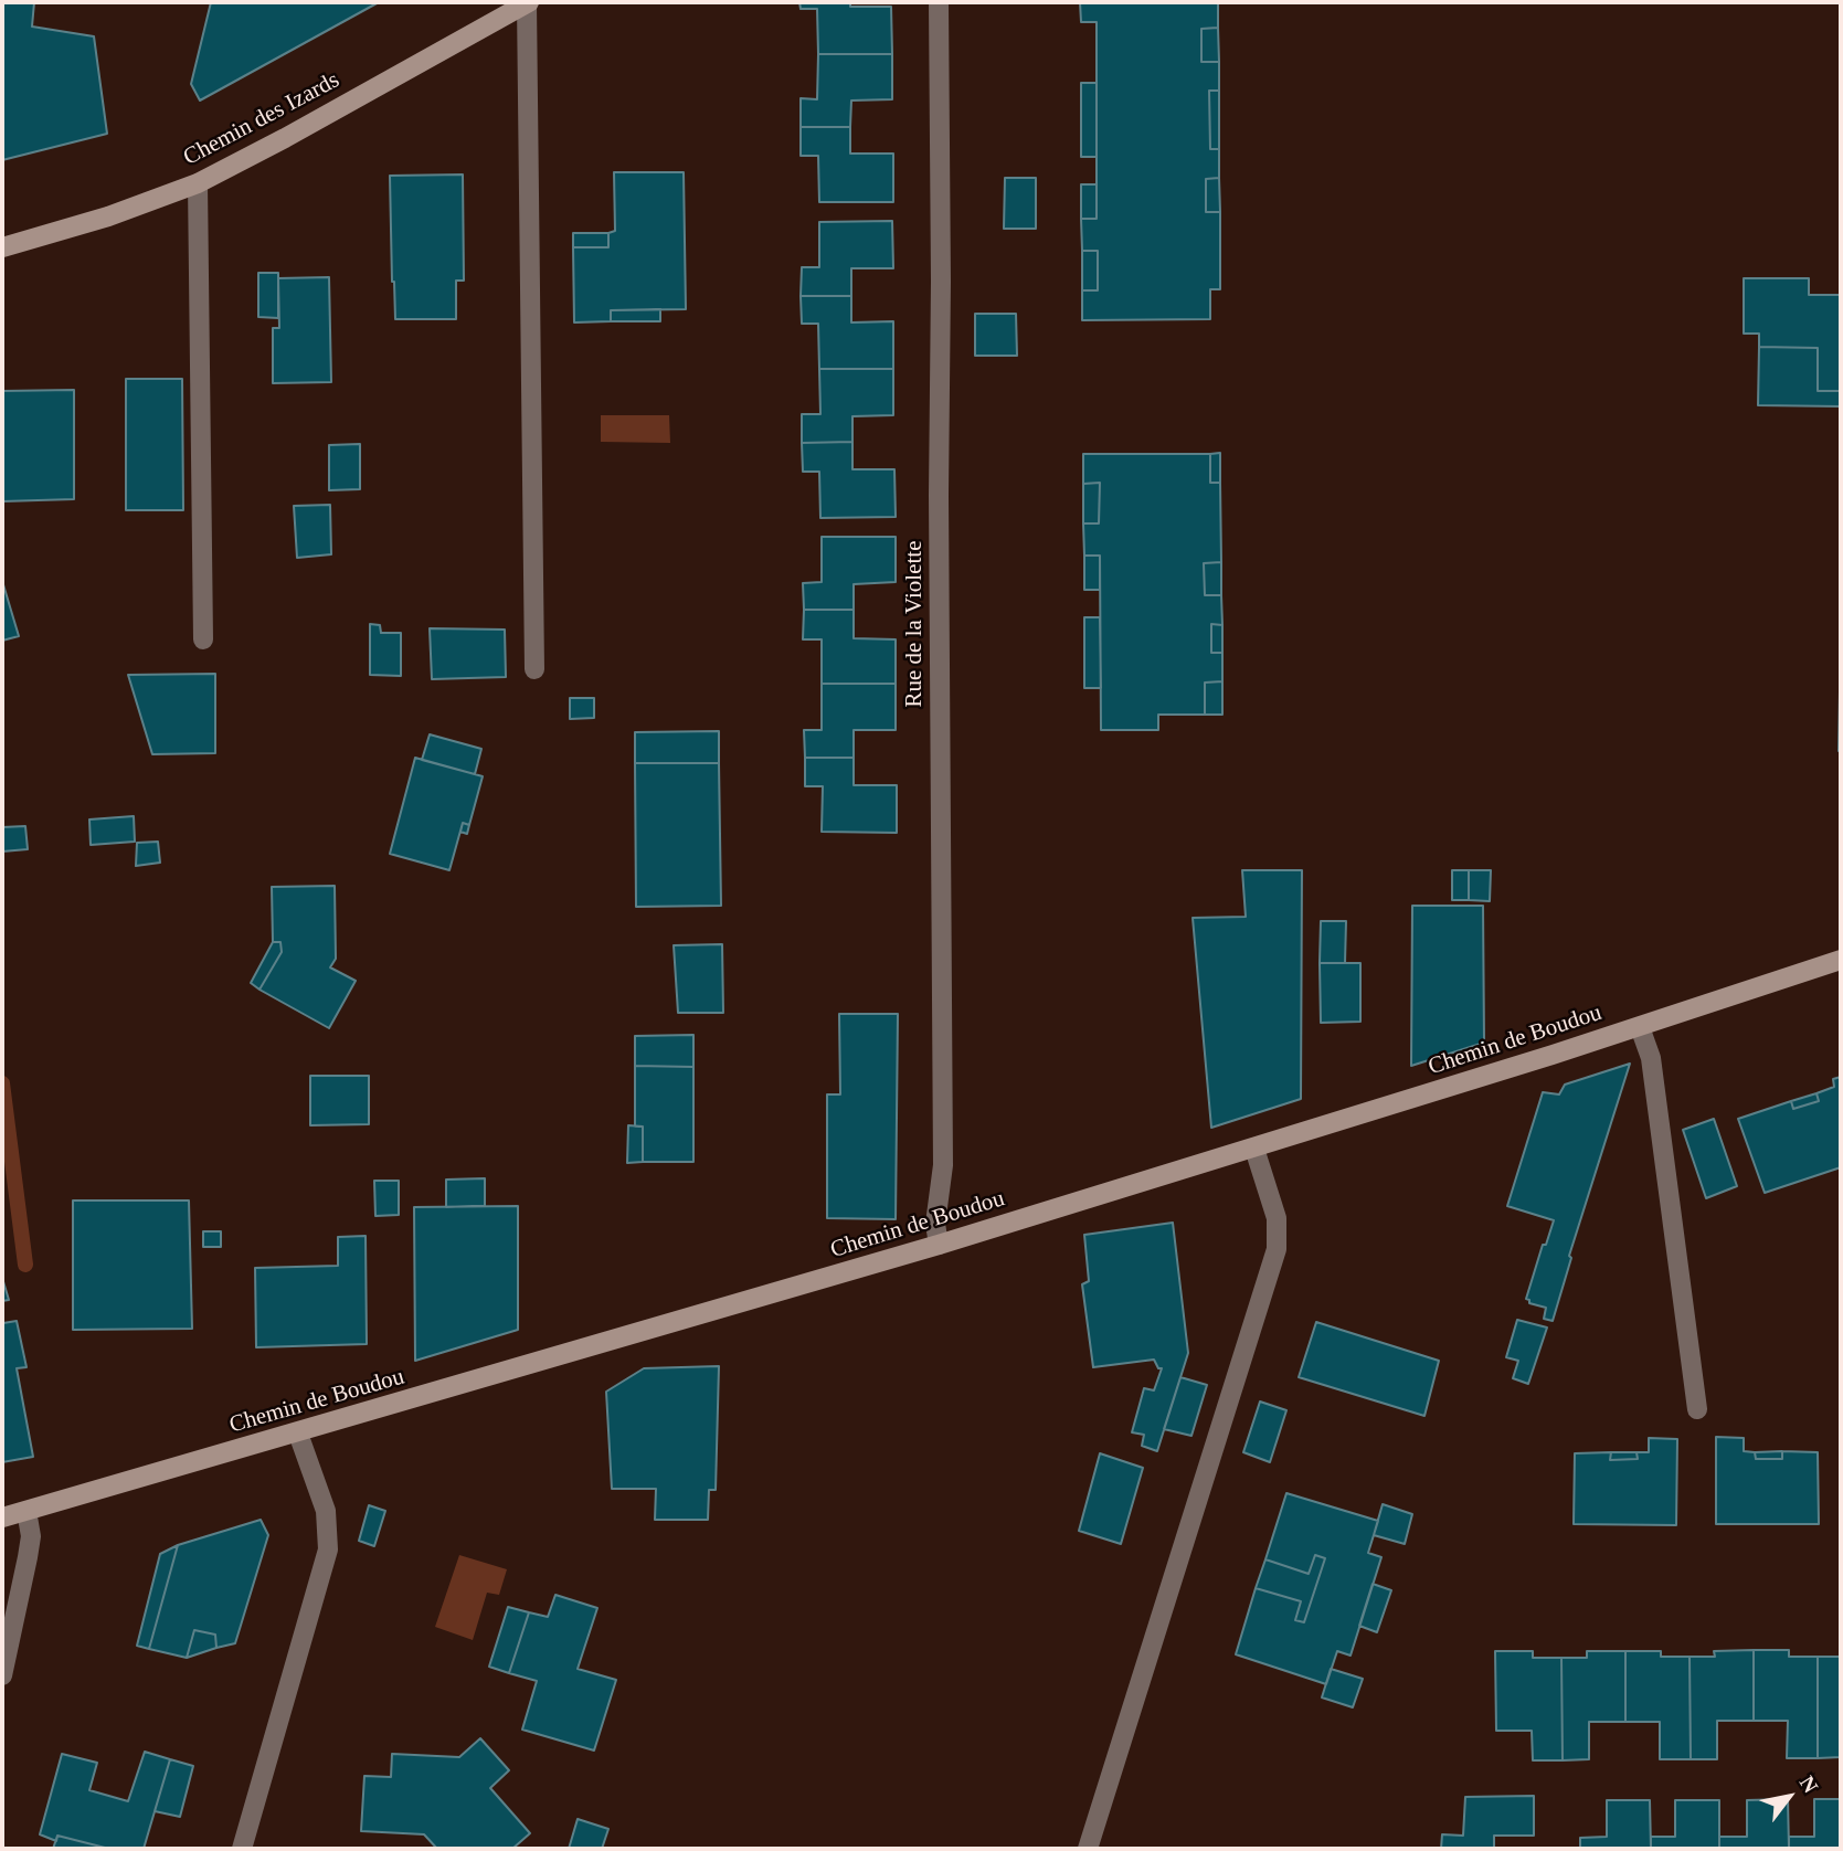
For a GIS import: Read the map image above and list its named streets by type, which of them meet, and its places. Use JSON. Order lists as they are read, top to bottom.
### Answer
{
  "streets": {
    "street": ["Chemin des Izards", "Rue de la Violette", "Chemin de Boudou"]
  },
  "crossings": [
    ["Rue de la Violette", "Chemin de Boudou"]
  ],
  "north": "top right"
}
